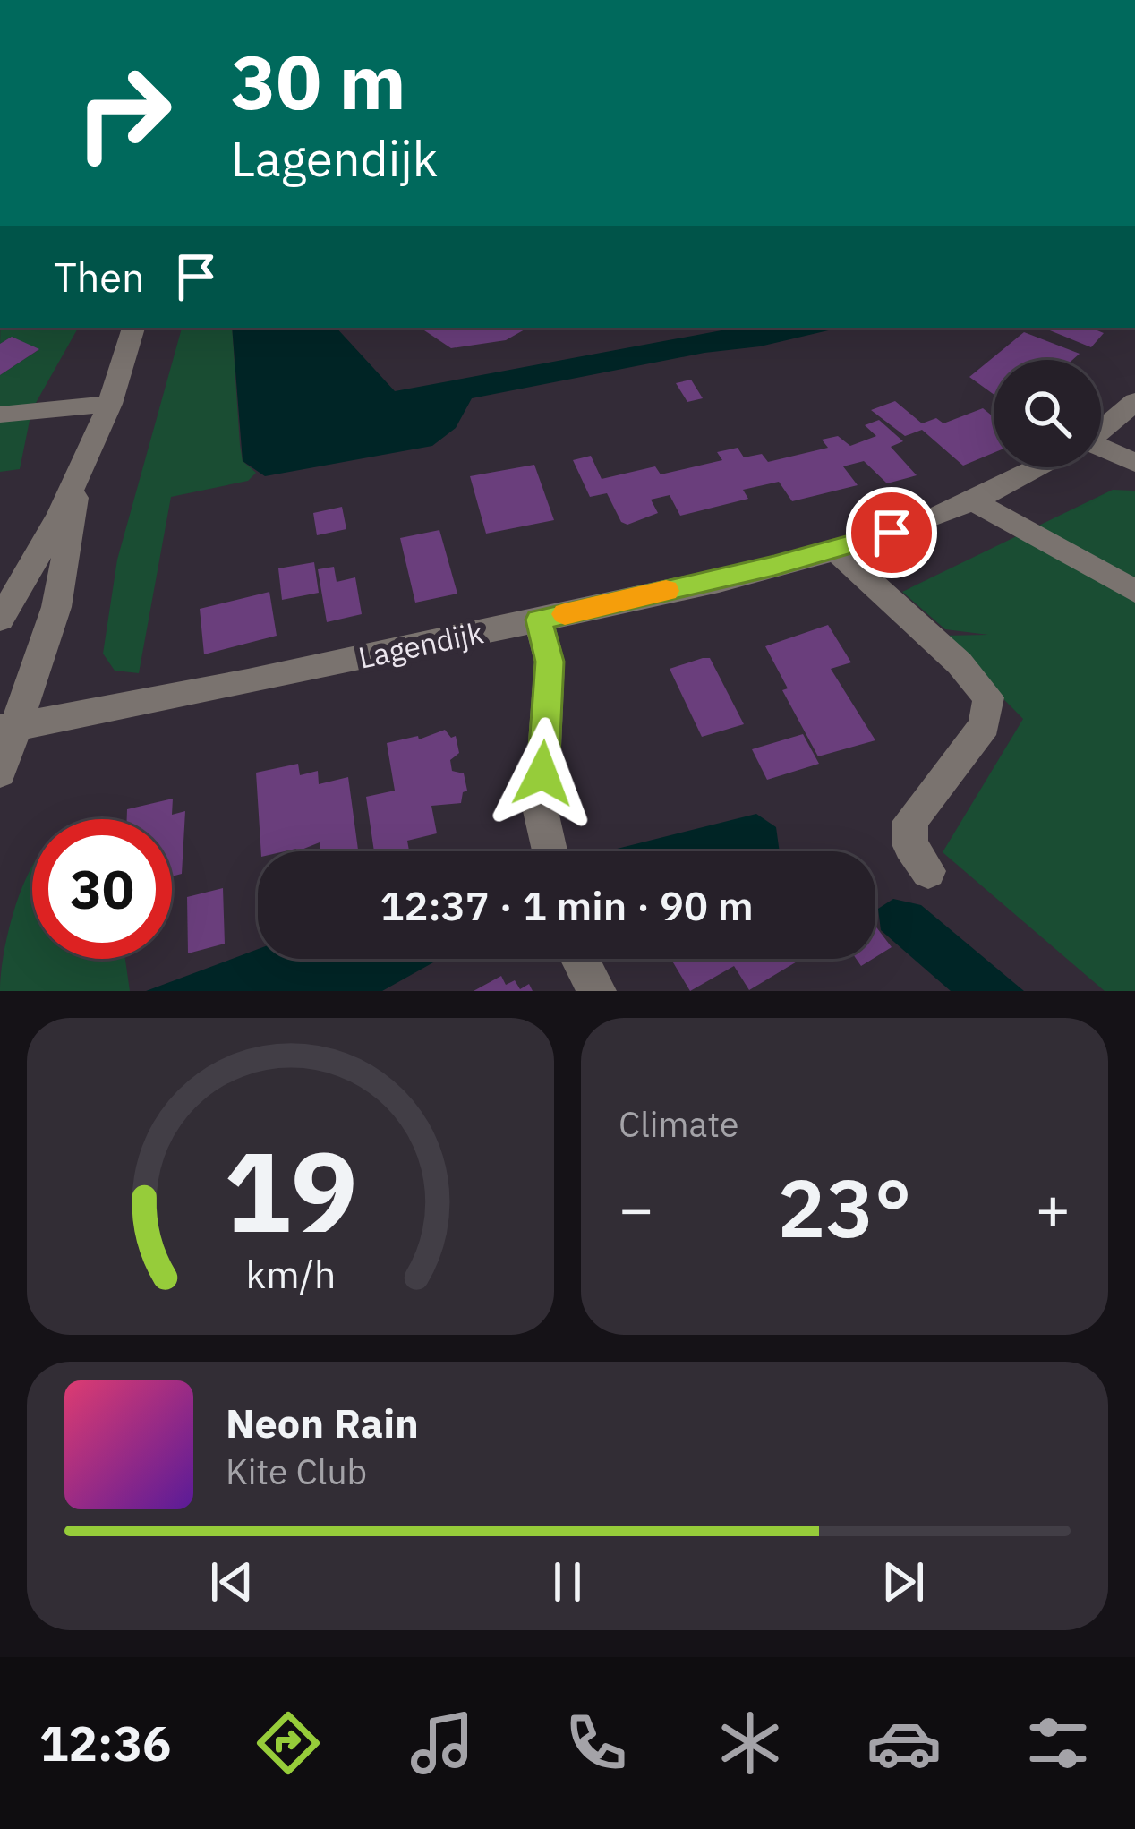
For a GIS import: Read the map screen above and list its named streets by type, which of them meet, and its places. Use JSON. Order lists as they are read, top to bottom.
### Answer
{
  "streets": {
    "street": ["Lagendijk"]
  },
  "page": {
    "turn": ["30 m", "Lagendijk"],
    "then": "Then",
    "limit": "30",
    "trip": "12:37 · 1 min · 90 m",
    "tile": "Climate",
    "heat": ["−", "23°", "+"],
    "song": ["Neon Rain", "Kite Club"],
    "tabs": "12:36",
    "gauge": ["19", "km/h"]
  }
}
